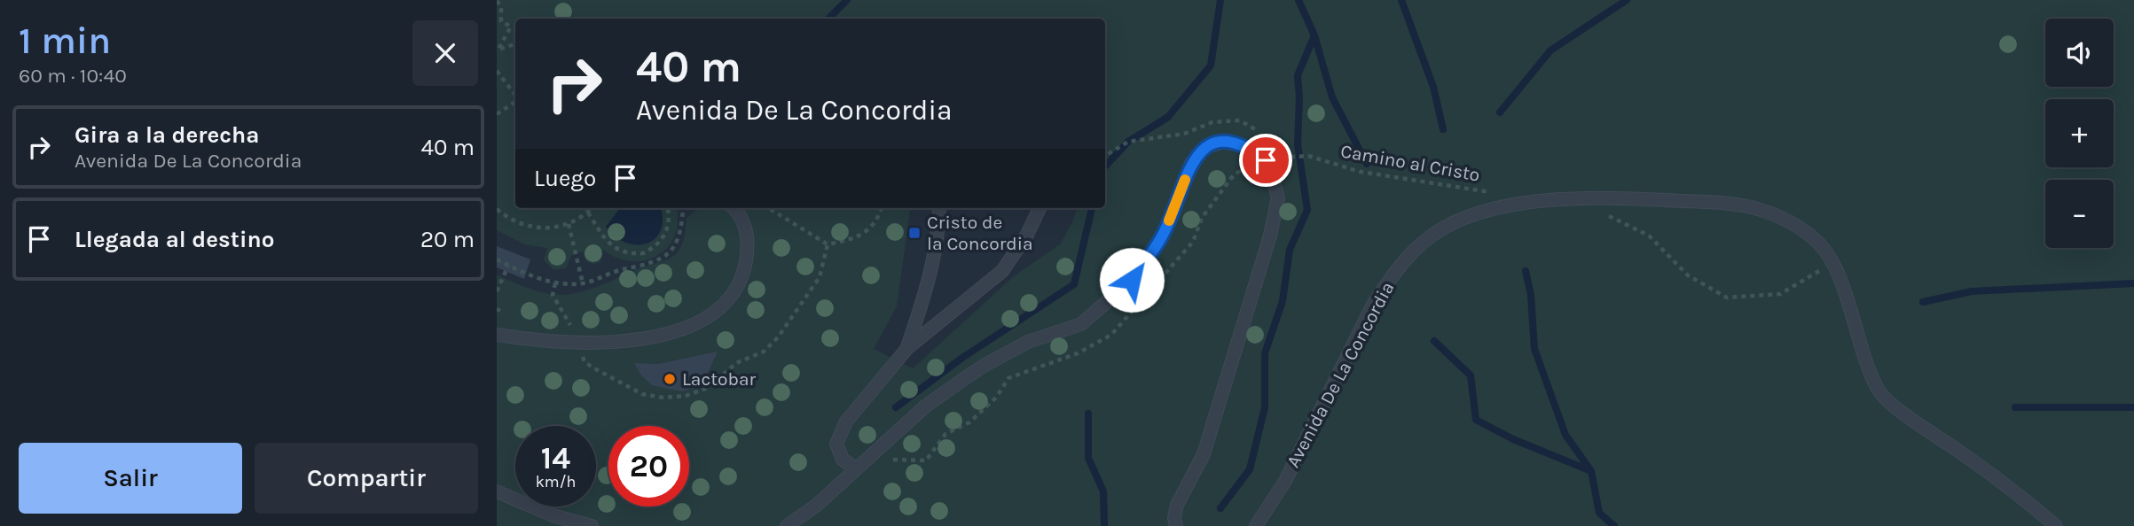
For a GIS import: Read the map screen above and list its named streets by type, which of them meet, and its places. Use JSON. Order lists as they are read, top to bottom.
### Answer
{
  "streets": {
    "lane": ["Avenida De La Concordia"],
    "path": ["Camino al Cristo"]
  },
  "crossings": [
    ["Camino al Cristo", "Avenida De La Concordia"]
  ],
  "places": {
    "transit": ["Cristo de la Concordia"],
    "other": ["Lactobar"]
  },
  "page": {
    "heading": ["1 min", "60 m · 10:40"],
    "map_buttons": ["+", "−"],
    "turn": ["40 m", "Avenida De La Concordia"],
    "list": [
      {
        "name": "Gira a la derecha",
        "note": "Avenida De La Concordia",
        "value": "40 m"
      },
      {
        "name": "Llegada al destino",
        "value": "20 m"
      }
    ],
    "then": "Luego",
    "speed": "14 km/h",
    "limit": "20",
    "buttons": ["Salir", "Compartir"]
  }
}
